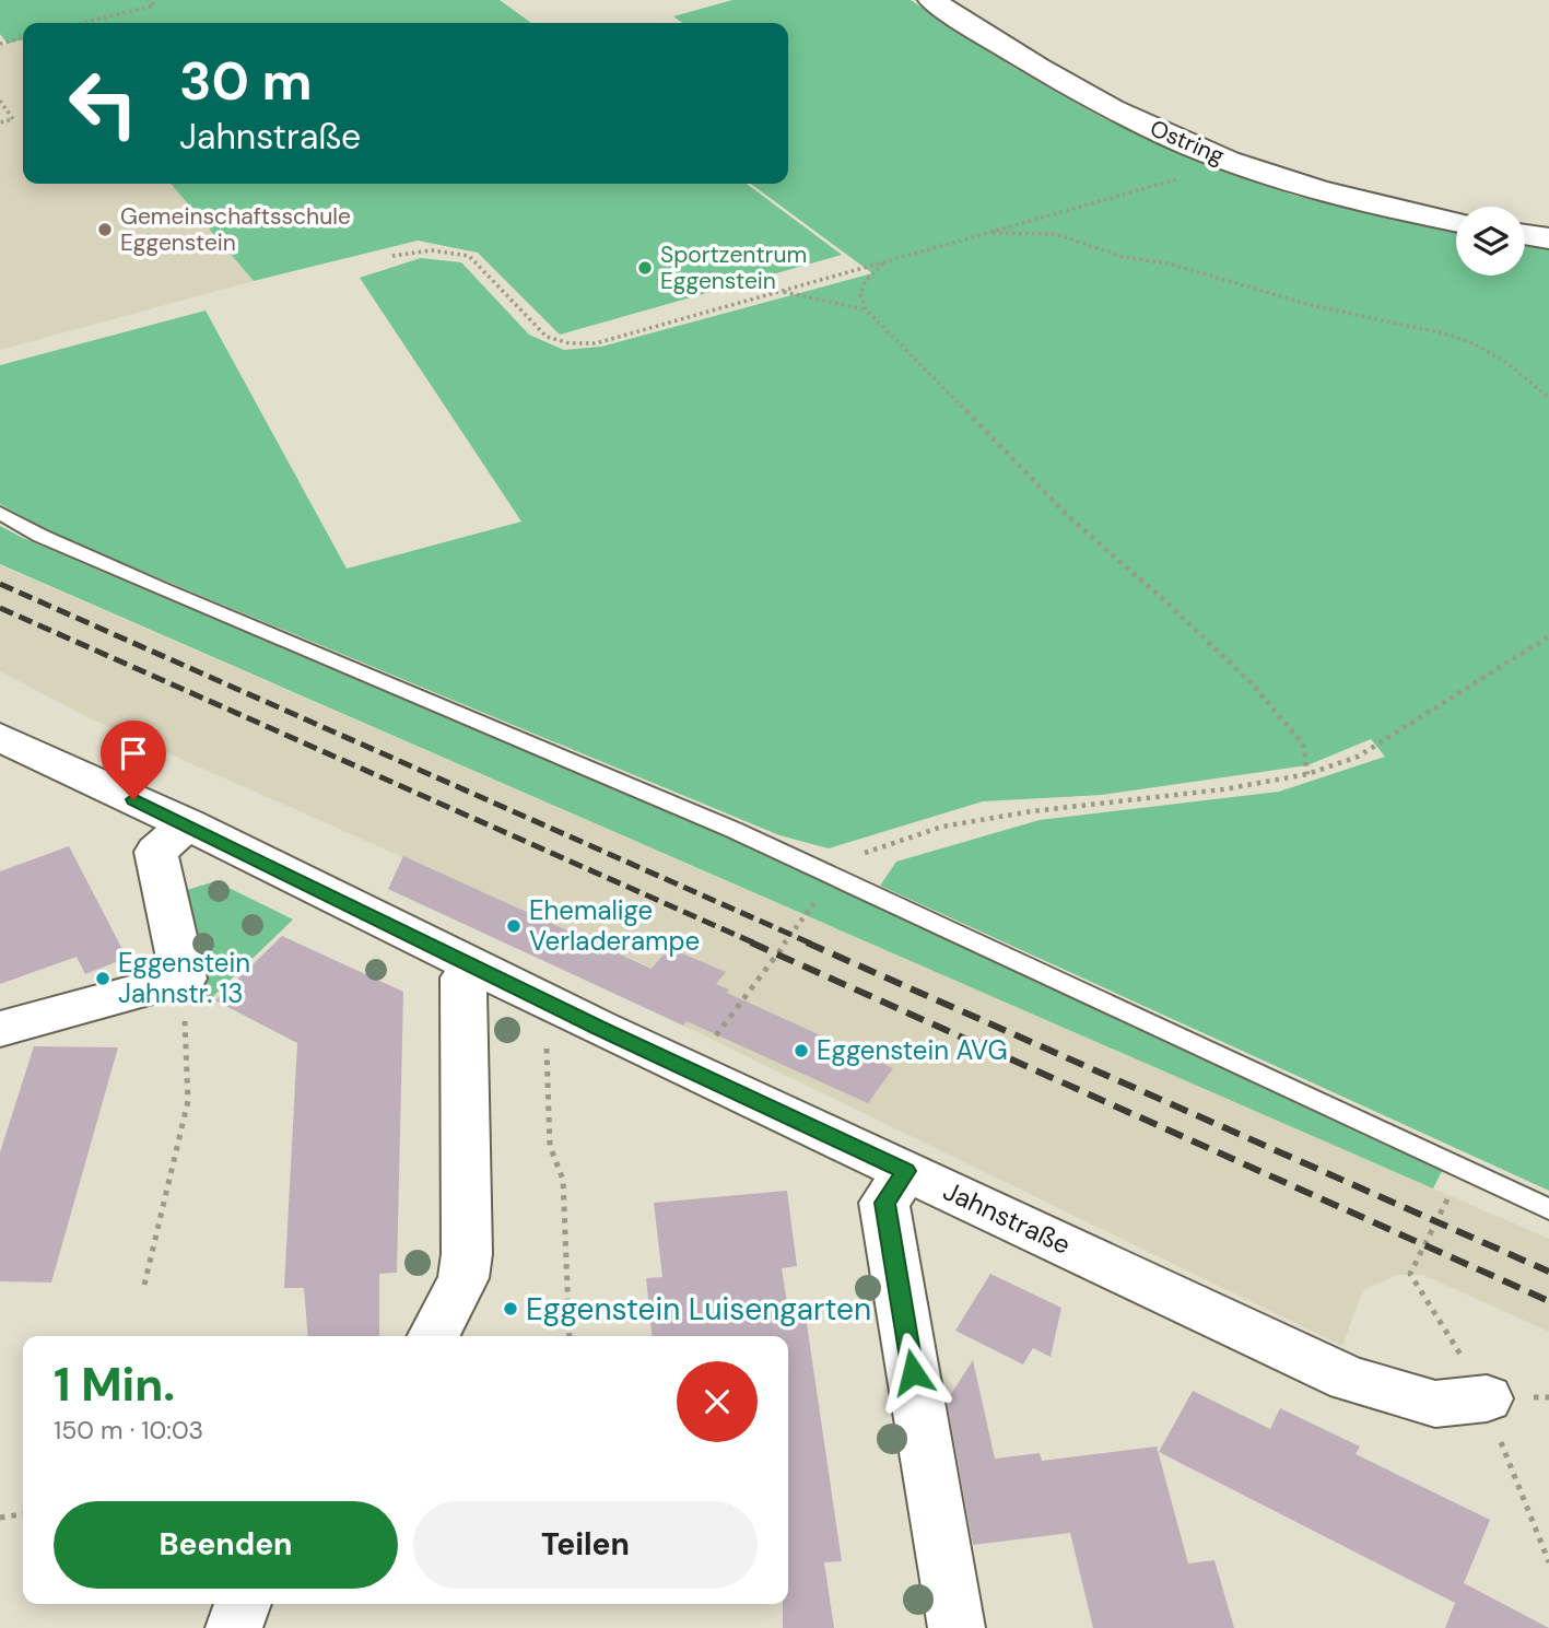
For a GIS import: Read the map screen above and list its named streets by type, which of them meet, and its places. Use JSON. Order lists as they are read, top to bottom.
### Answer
{
  "streets": {
    "street": ["Ostring", "Jahnstraße"]
  },
  "places": [
    "Gemeinschaftsschule Eggenstein",
    "Sportzentrum Eggenstein",
    "Ehemalige Verladerampe",
    "Eggenstein Jahnstr. 13",
    "Eggenstein AVG",
    "Eggenstein Luisengarten"
  ],
  "page": {
    "turn": ["30 m", "Jahnstraße"],
    "heading": ["1 Min.", "150 m · 10:03"],
    "buttons": ["Beenden", "Teilen"]
  }
}
